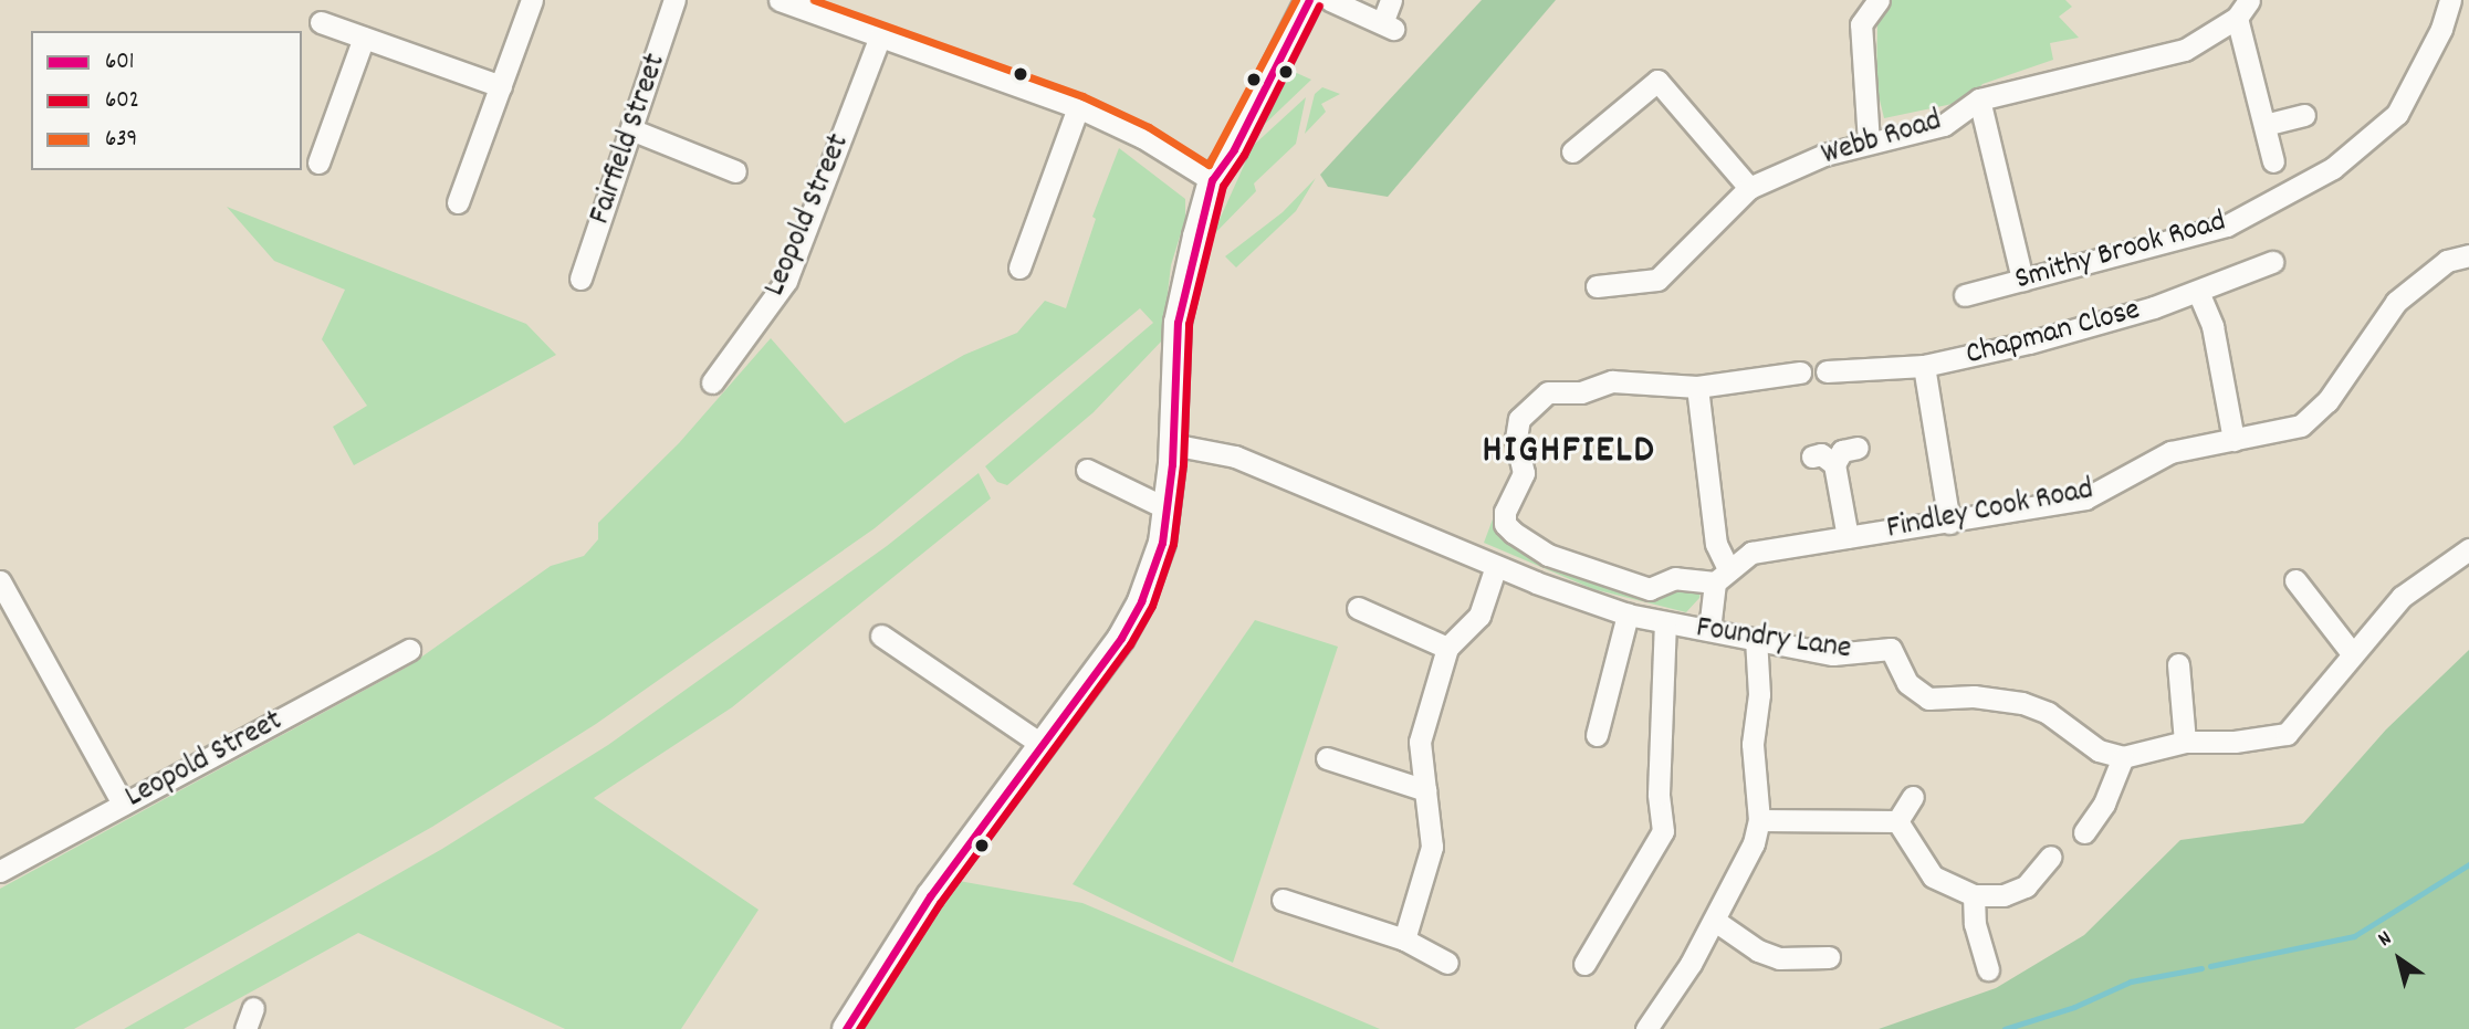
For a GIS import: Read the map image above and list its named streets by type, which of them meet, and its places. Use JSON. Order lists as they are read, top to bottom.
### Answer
{
  "streets": {
    "street": [
      "Fairfield Street",
      "Webb Road",
      "Leopold Street",
      "Smithy Brook Road",
      "Chapman Close",
      "Findley Cook Road",
      "Foundry Lane"
    ]
  },
  "districts": ["HIGHFIELD"],
  "lines": ["transit line 601", "transit line 639", "transit line 602"],
  "legend": ["601", "602", "639"],
  "north": "top left"
}
